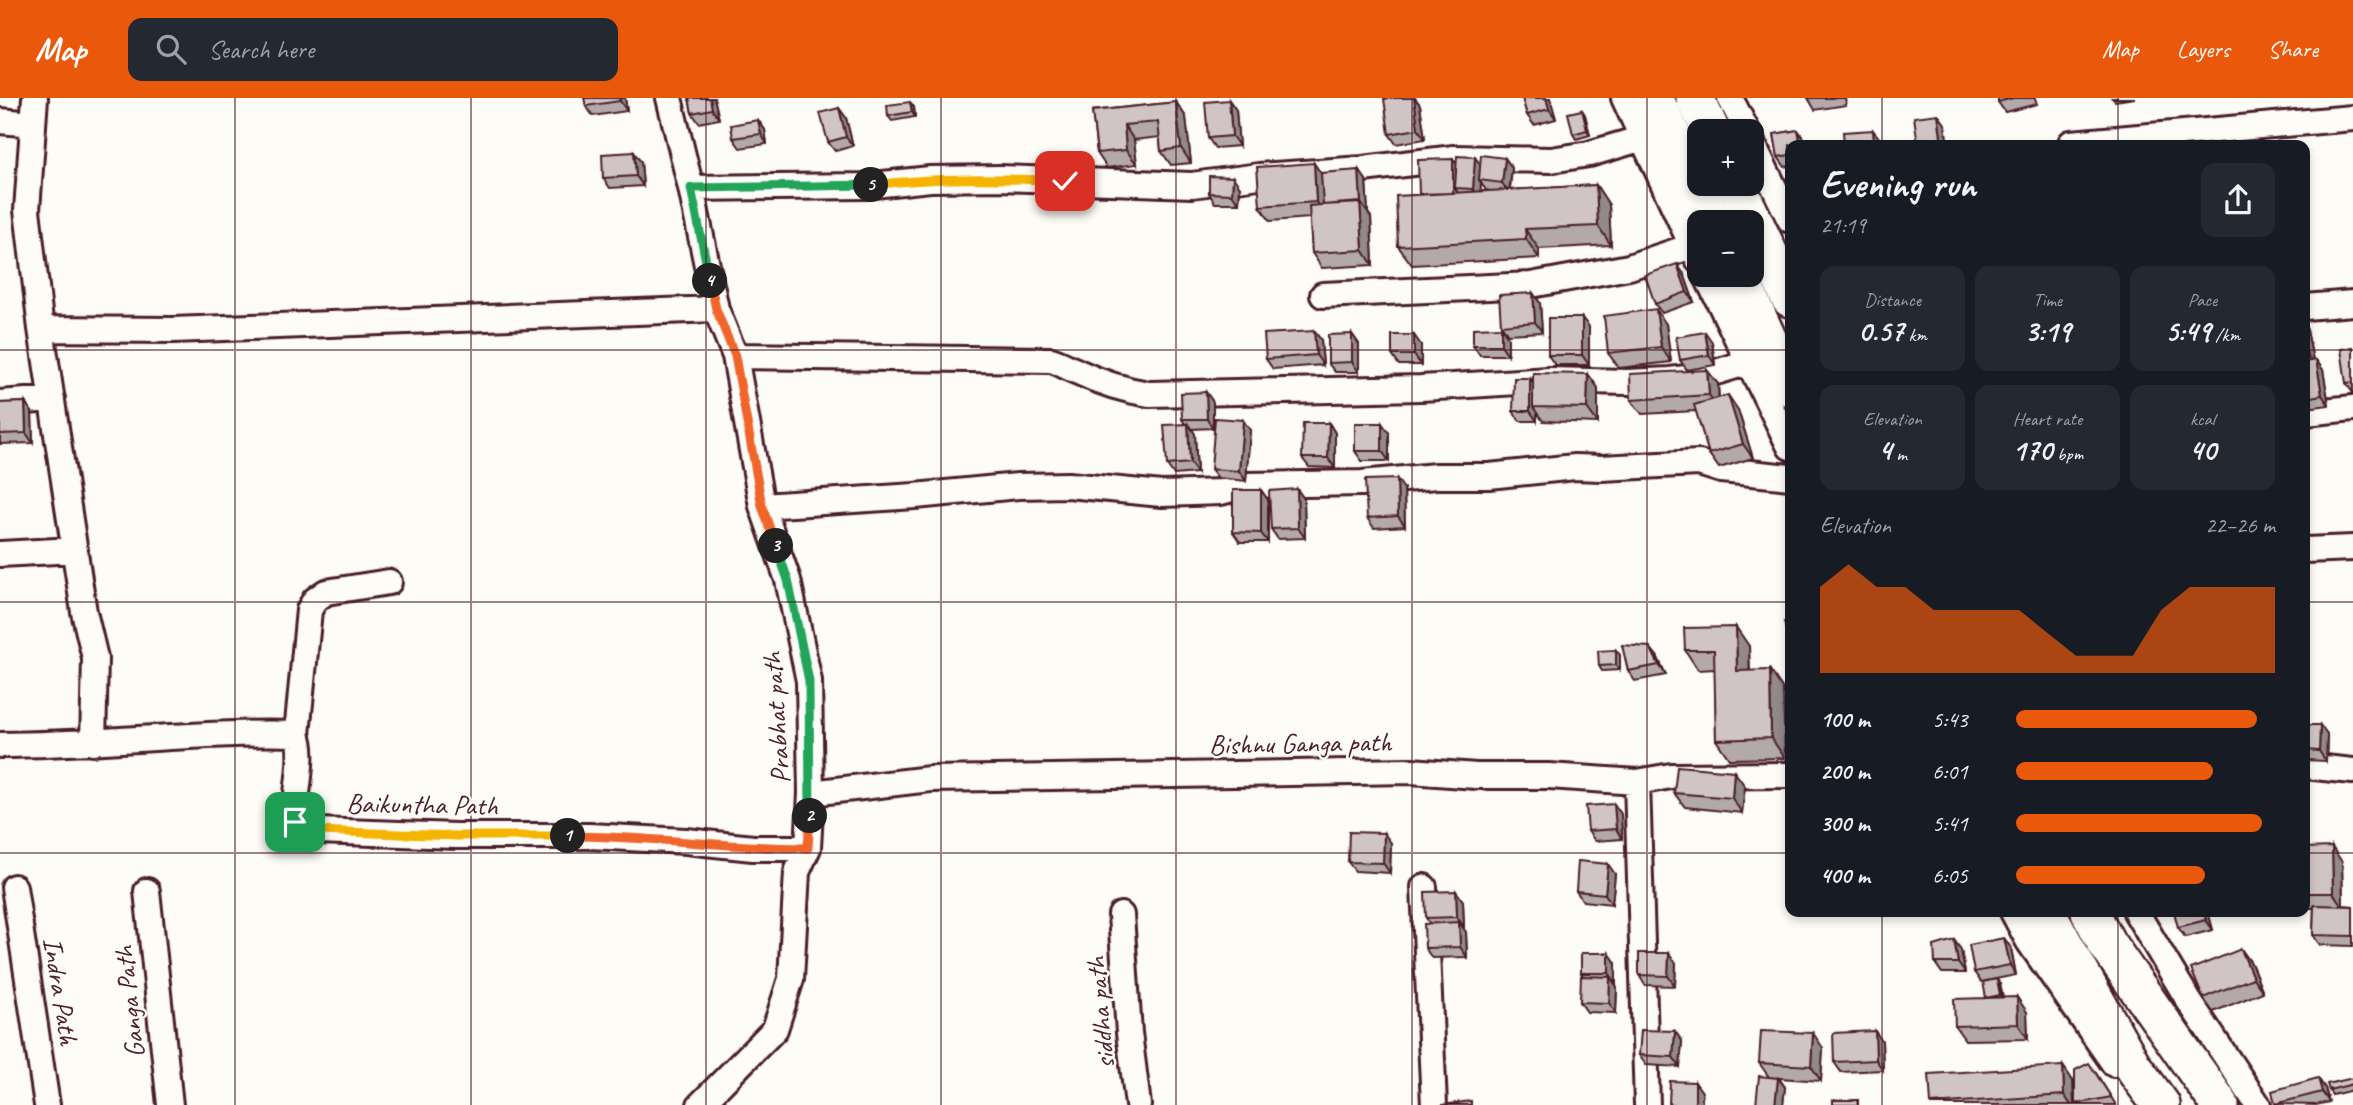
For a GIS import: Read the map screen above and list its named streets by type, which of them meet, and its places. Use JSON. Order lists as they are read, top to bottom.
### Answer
{
  "streets": {
    "street": [
      "Prabhat path",
      "Bishnu Ganga path",
      "Baikuntha Path",
      "Indra Path",
      "Ganga Path",
      "siddha path"
    ]
  },
  "crossings": [
    ["Prabhat path", "Bishnu Ganga path"],
    ["Prabhat path", "Baikuntha Path"]
  ],
  "page": {
    "header": "Map",
    "search": "Search here",
    "nav": ["Map", "Layers", "Share"],
    "map_buttons": ["+", "−"],
    "heading": ["Evening run", "21:19"],
    "pins": [
      "5",
      "4",
      "3",
      "2",
      "1"
    ],
    "stats": [
      ["Distance", "0.57 km"],
      ["Time", "3:19"],
      ["Pace", "5:49 /km"],
      ["Elevation", "4 m"],
      ["Heart rate", "170 bpm"],
      ["kcal", "40"]
    ],
    "chart": ["Elevation", "22–26 m"],
    "list": [
      {
        "name": "100 m",
        "note": "5:43"
      },
      {
        "name": "200 m",
        "note": "6:01"
      },
      {
        "name": "300 m",
        "note": "5:41"
      },
      {
        "name": "400 m",
        "note": "6:05"
      }
    ]
  }
}
